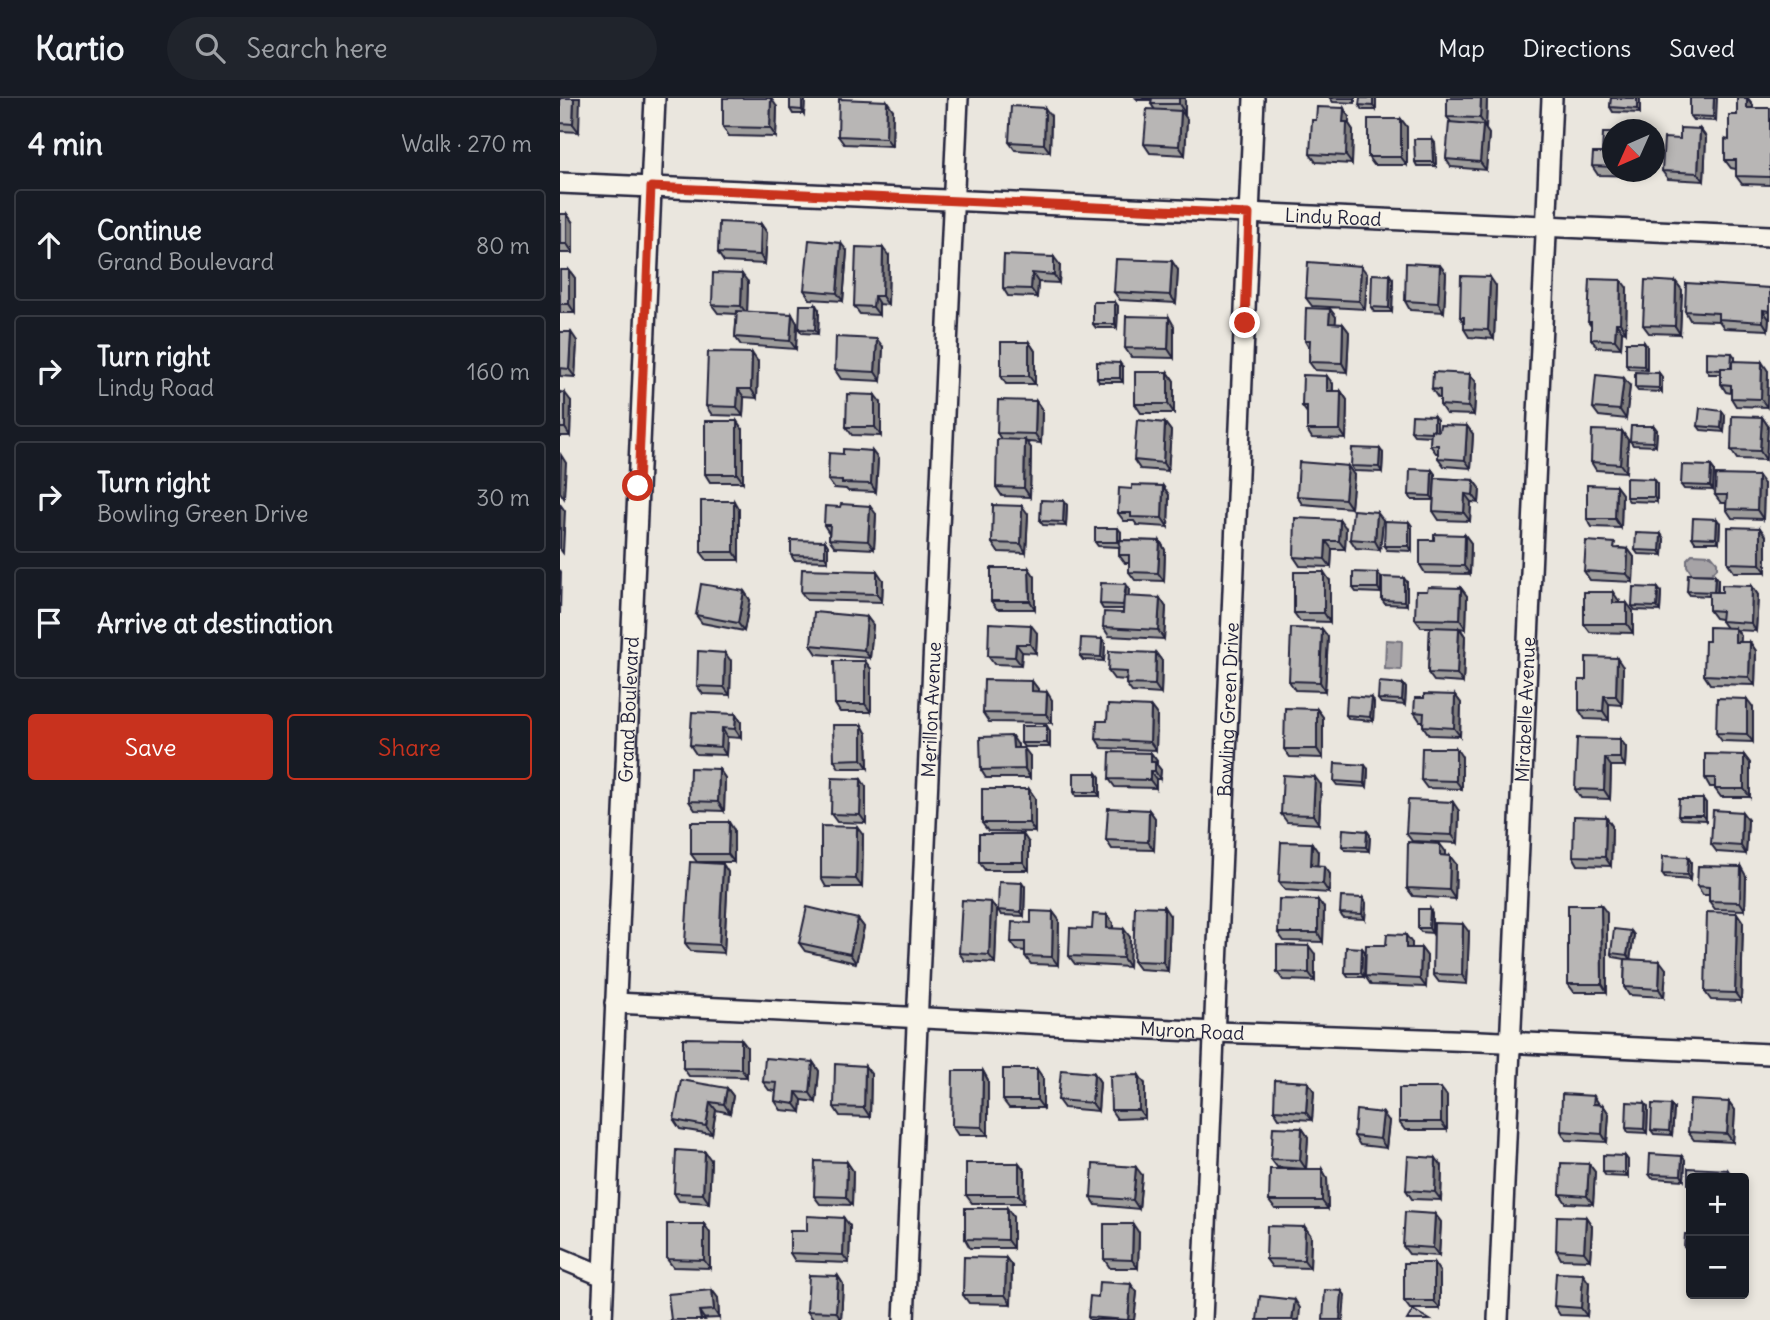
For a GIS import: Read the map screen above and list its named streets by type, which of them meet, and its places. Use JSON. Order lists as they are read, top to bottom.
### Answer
{
  "streets": {
    "street": [
      "Lindy Road",
      "Grand Boulevard",
      "Merillon Avenue",
      "Bowling Green Drive",
      "Mirabelle Avenue",
      "Myron Road"
    ]
  },
  "crossings": [
    ["Lindy Road", "Grand Boulevard"],
    ["Lindy Road", "Merillon Avenue"],
    ["Lindy Road", "Bowling Green Drive"],
    ["Lindy Road", "Mirabelle Avenue"],
    ["Grand Boulevard", "Myron Road"],
    ["Merillon Avenue", "Myron Road"],
    ["Bowling Green Drive", "Myron Road"],
    ["Mirabelle Avenue", "Myron Road"]
  ],
  "north": "bottom left",
  "page": {
    "header": "Kartio",
    "search": "Search here",
    "nav": ["Map", "Directions", "Saved"],
    "heading": ["4 min", "Walk · 270 m"],
    "list": [
      ["Continue", "Grand Boulevard", "80 m"],
      ["Turn right", "Lindy Road", "160 m"],
      ["Turn right", "Bowling Green Drive", "30 m"],
      "Arrive at destination"
    ],
    "buttons": ["Save", "Share"],
    "map_buttons": ["+", "−"]
  }
}
